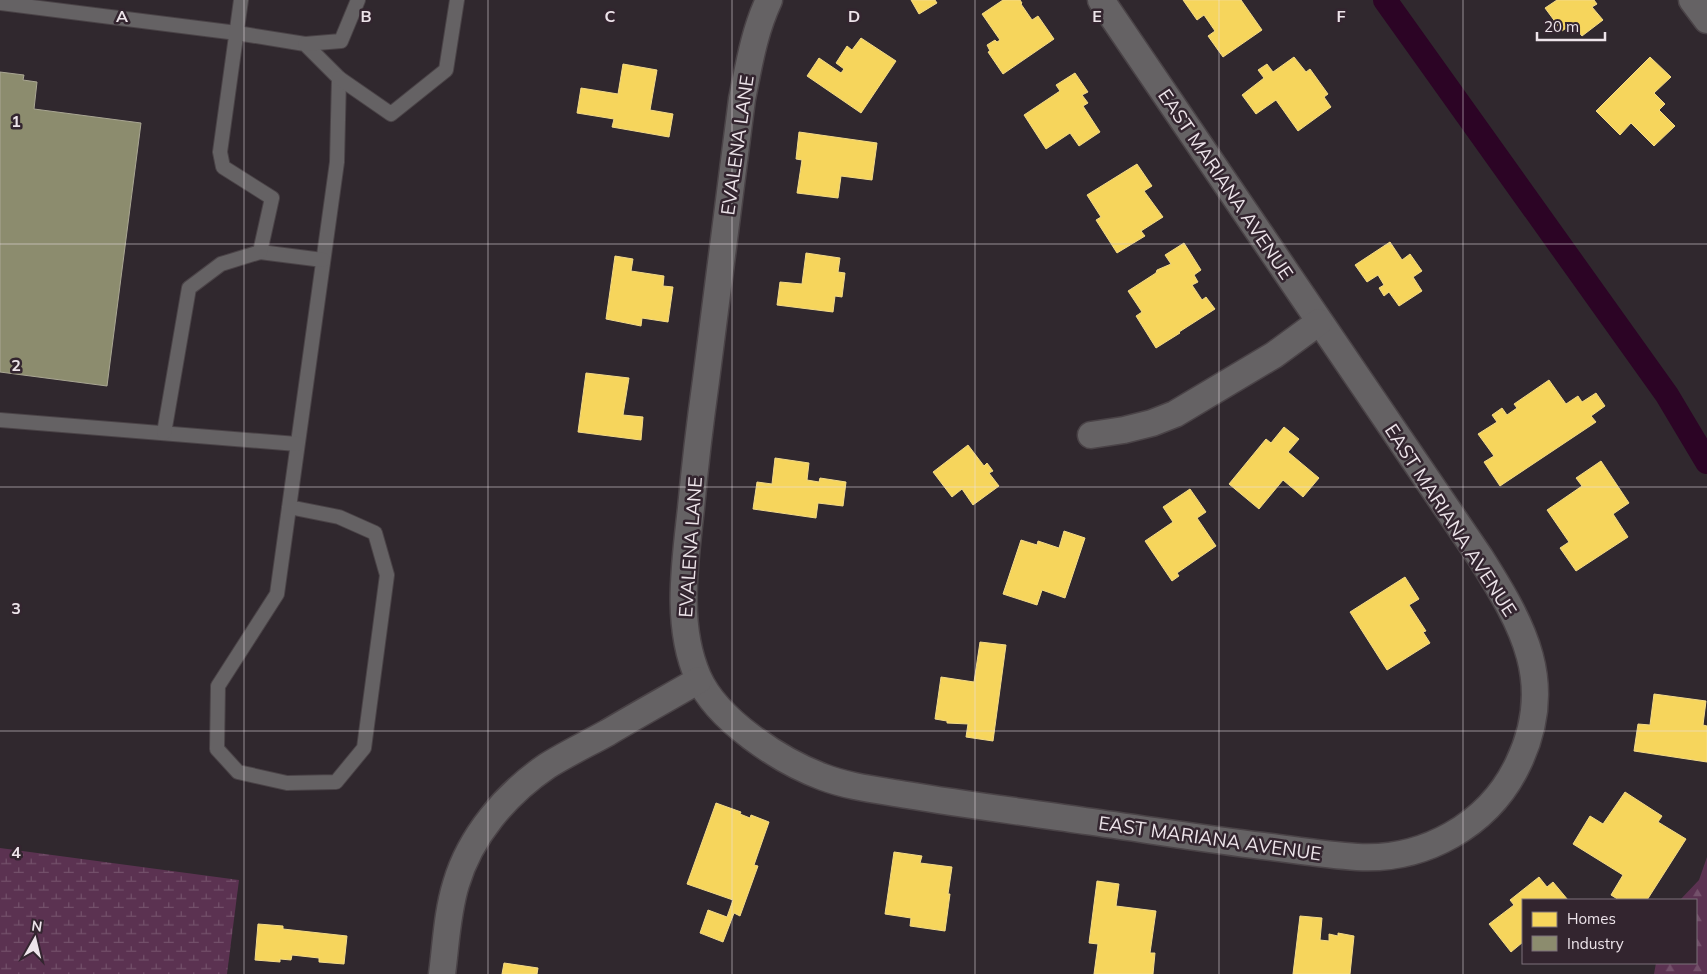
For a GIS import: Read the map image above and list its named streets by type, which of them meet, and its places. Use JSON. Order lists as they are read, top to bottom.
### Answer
{
  "streets": {
    "street": ["EVALENA LANE", "EAST MARIANA AVENUE"]
  },
  "crossings": [
    ["EVALENA LANE", "EAST MARIANA AVENUE"]
  ],
  "legend": ["Homes", "Industry"],
  "scale_bar": "20 m",
  "north": "top",
  "grid": {
    "columns": [
      "A",
      "B",
      "C",
      "D",
      "E",
      "F"
    ],
    "rows": [
      "1",
      "2",
      "3",
      "4"
    ]
  }
}
